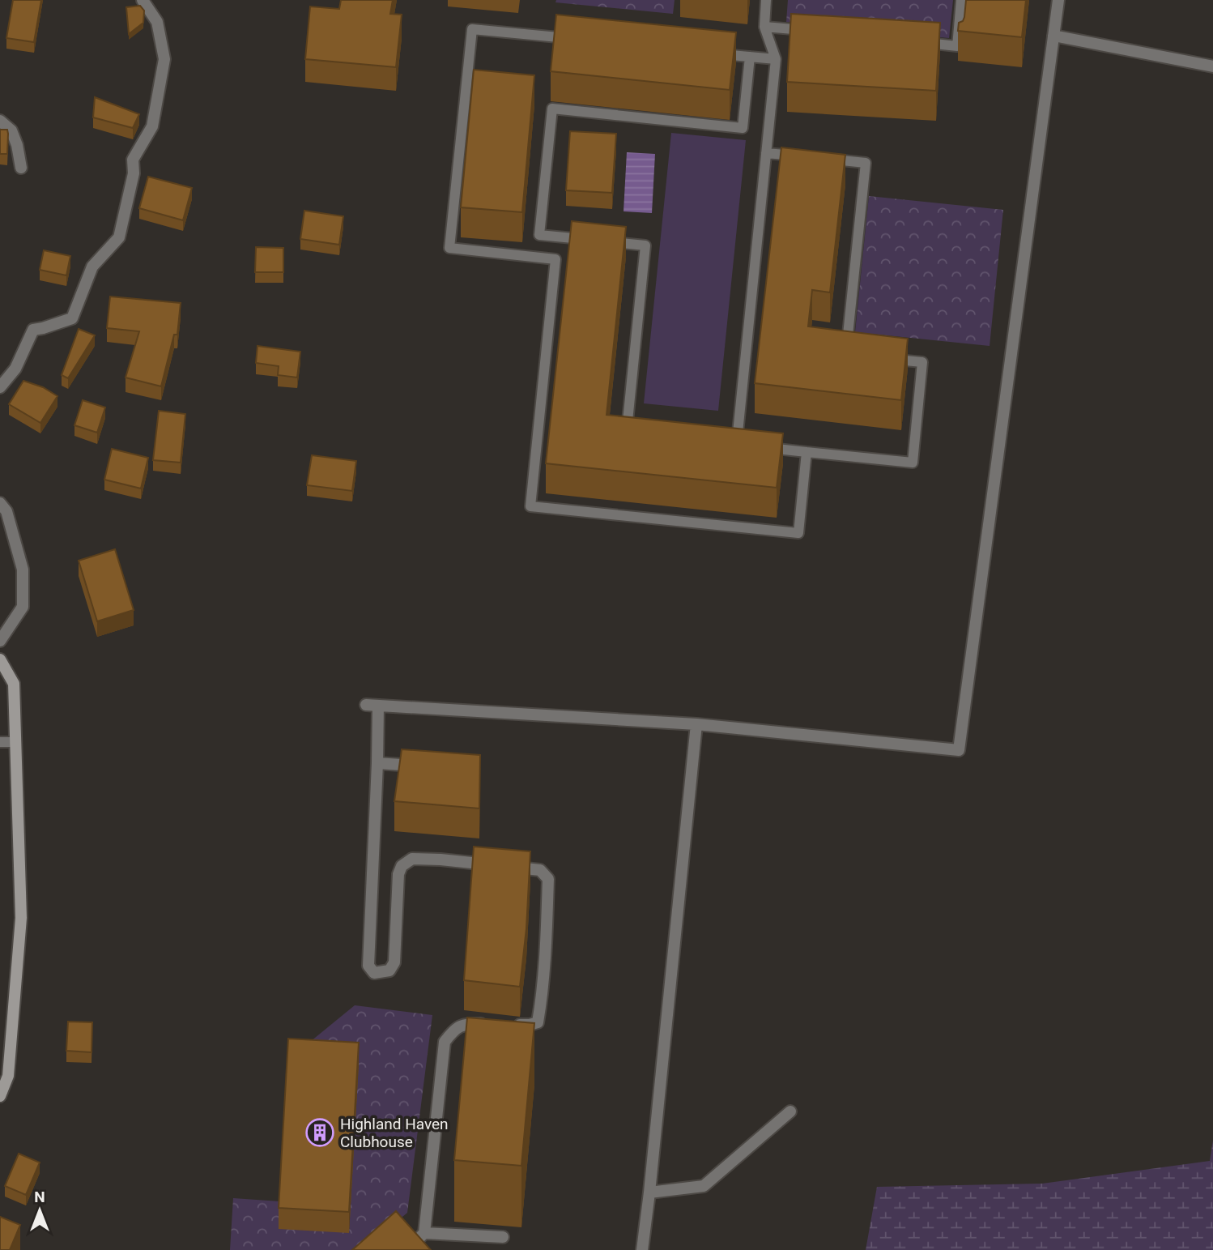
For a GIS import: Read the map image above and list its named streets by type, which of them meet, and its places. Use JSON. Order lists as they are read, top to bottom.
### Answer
{
  "places": {
    "building": ["Highland Haven Clubhouse"]
  },
  "north": "top"
}
